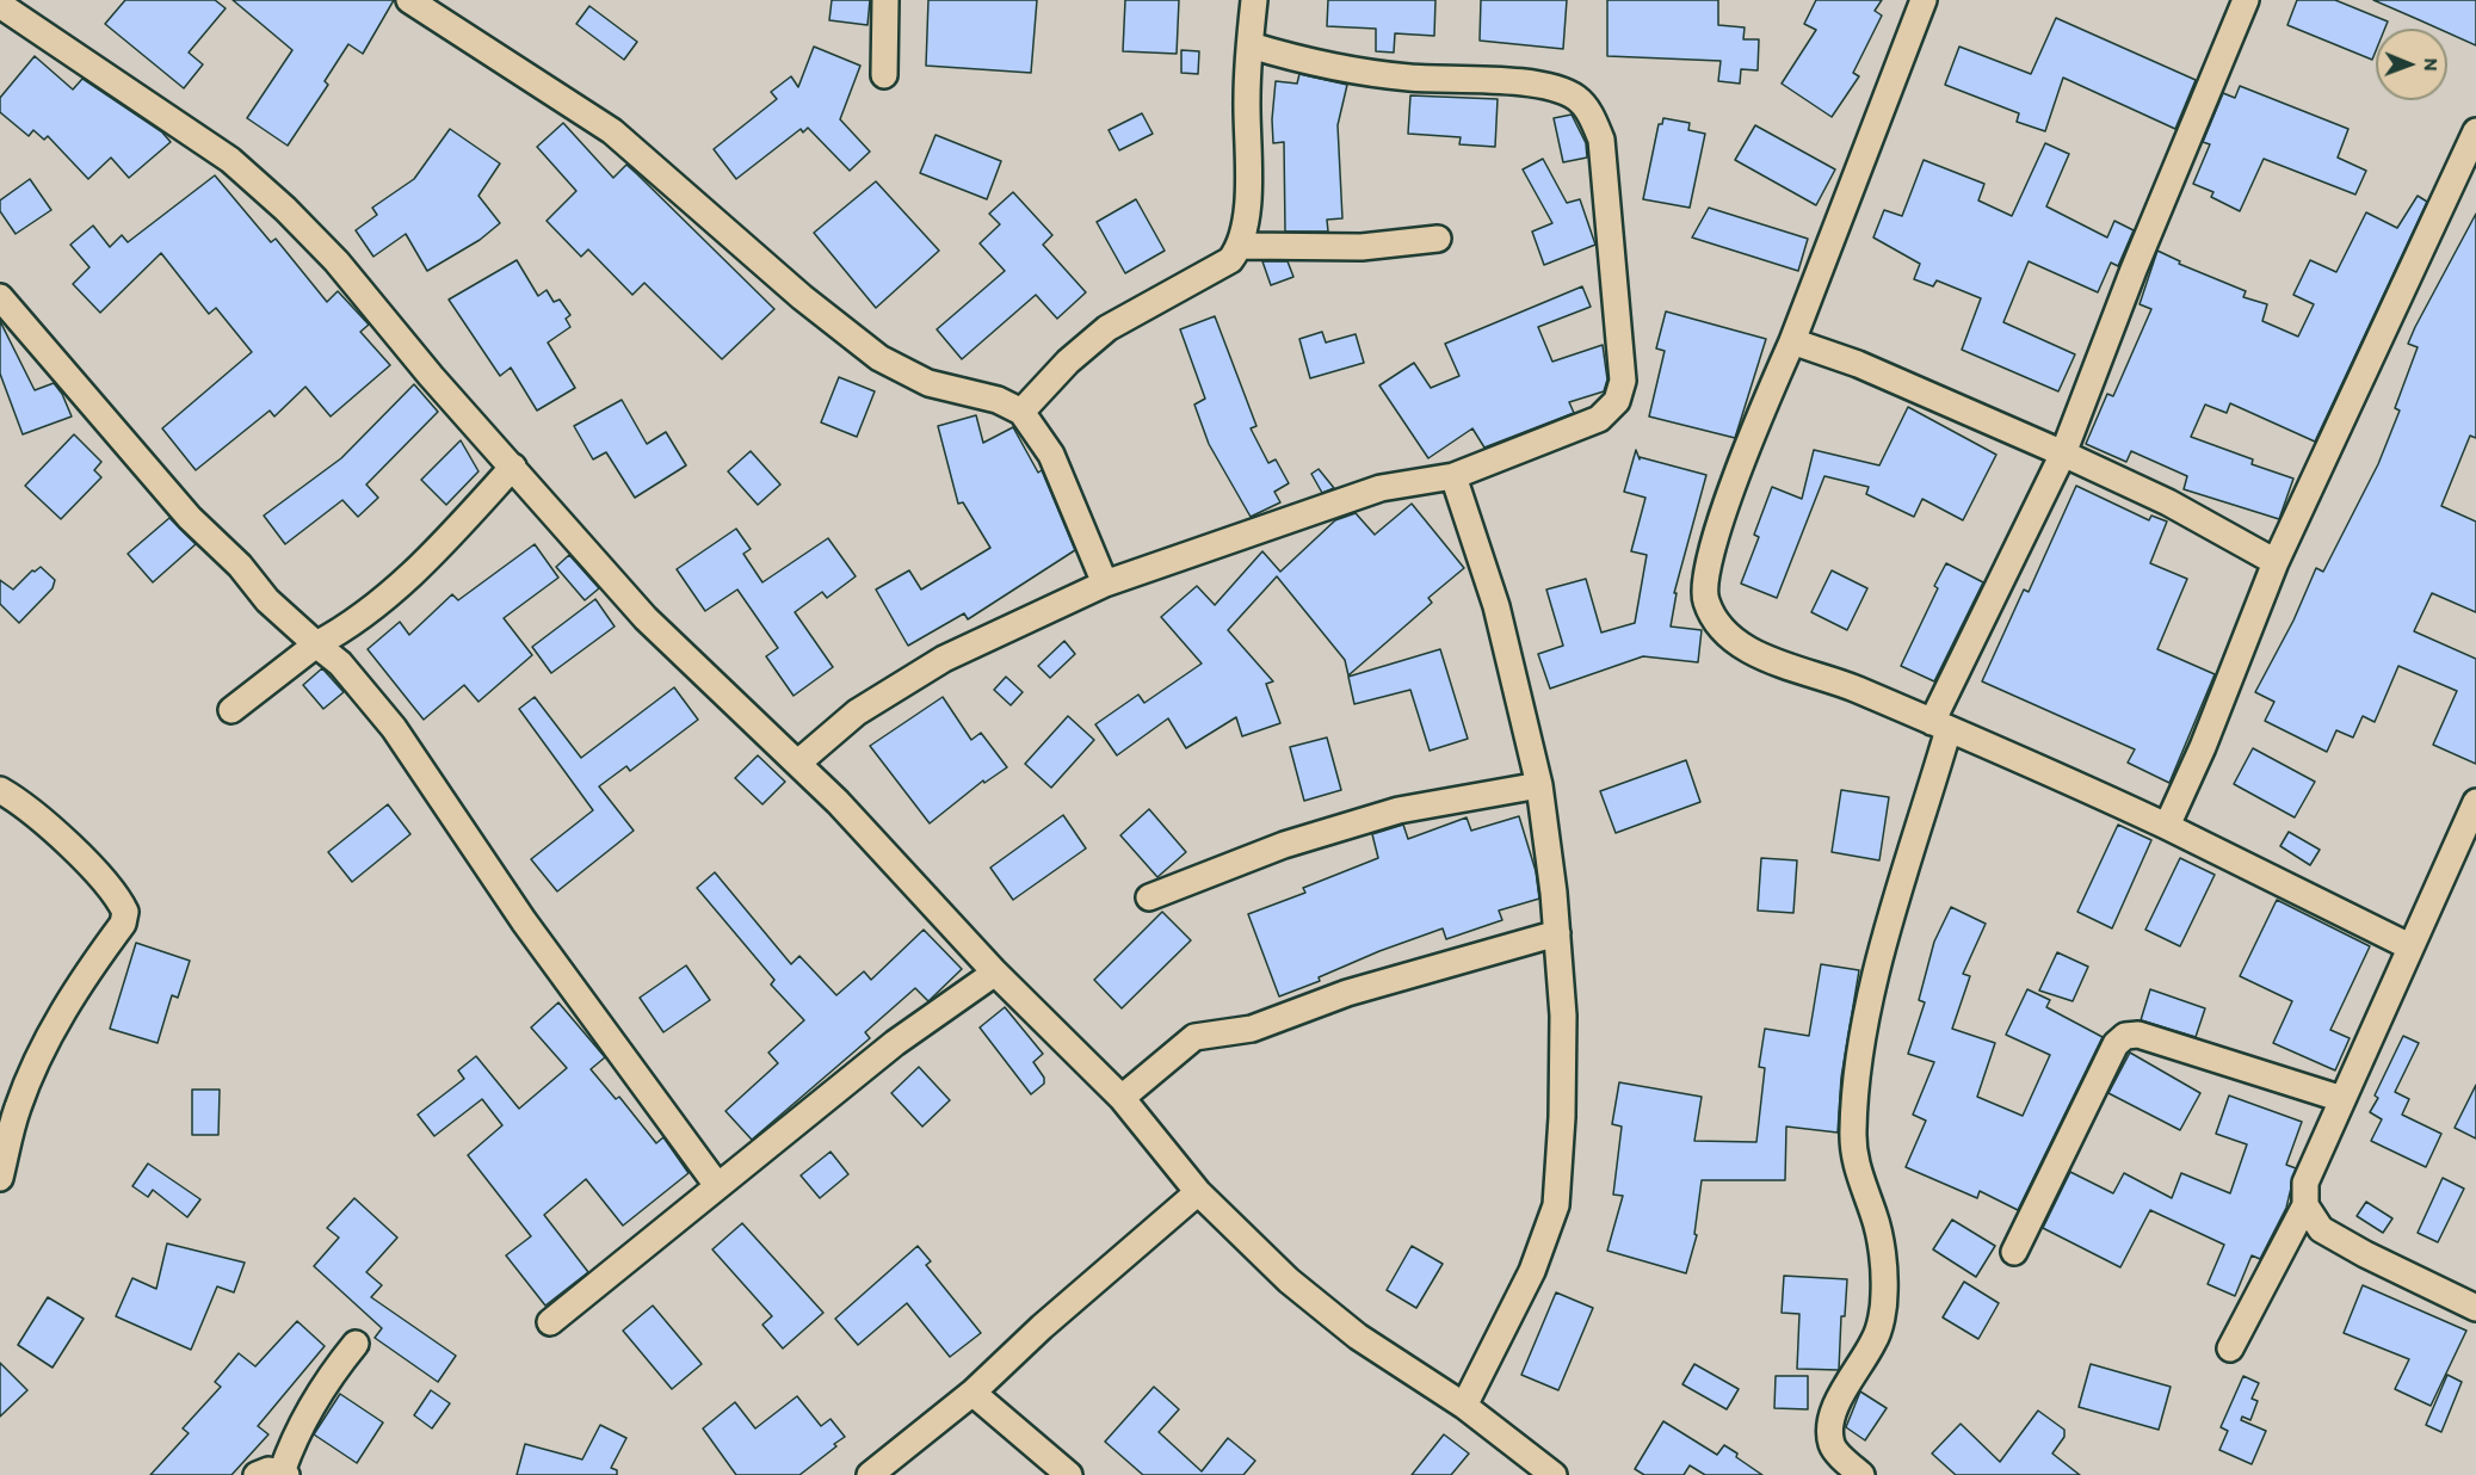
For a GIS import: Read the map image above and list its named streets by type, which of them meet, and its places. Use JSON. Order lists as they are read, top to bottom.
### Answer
{
  "north": "right"
}
